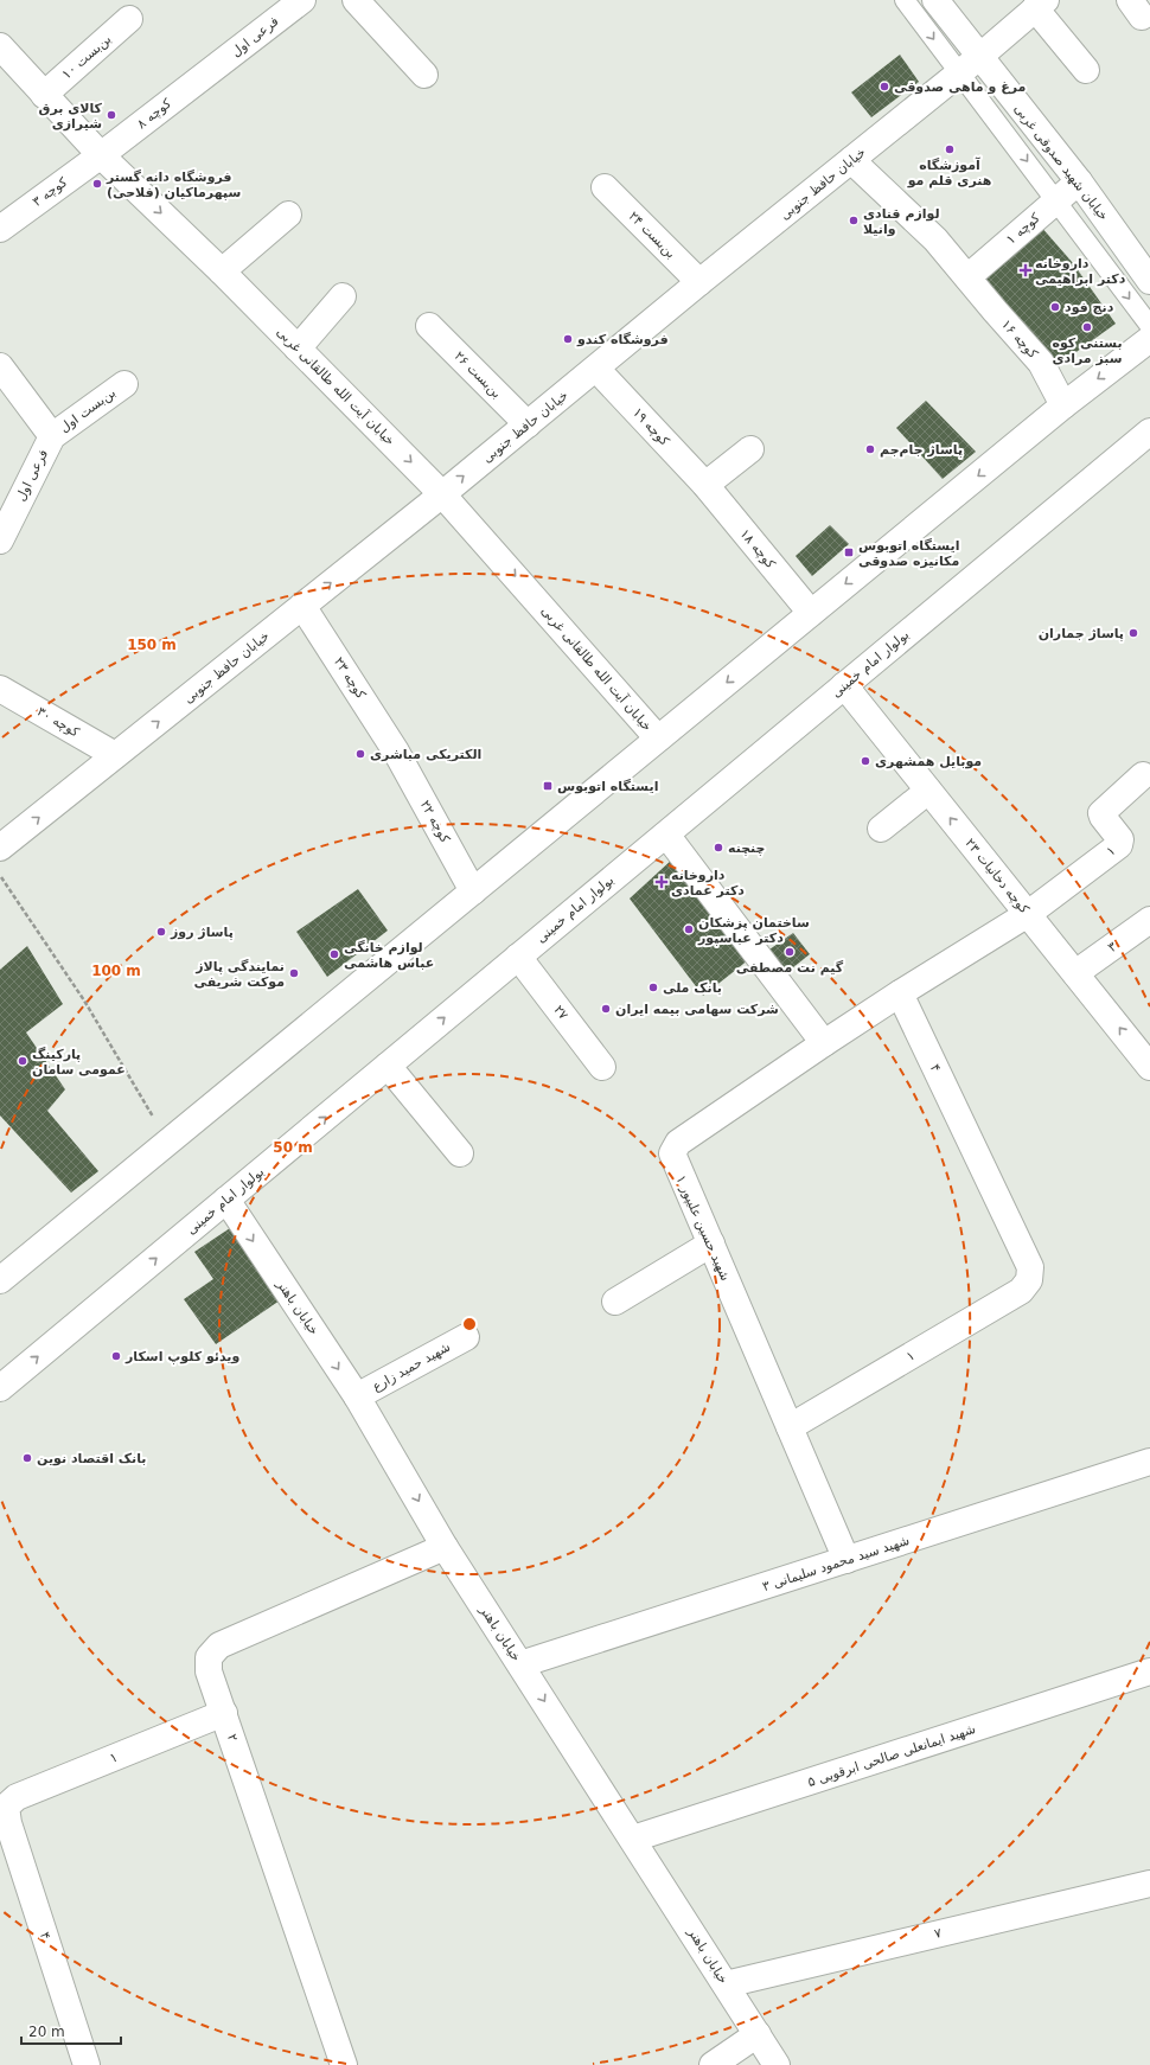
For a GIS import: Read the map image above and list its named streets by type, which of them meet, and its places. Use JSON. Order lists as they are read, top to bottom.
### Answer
{
  "streets": {
    "street": [
      "فرعی اول",
      "بن‌بست ۱۰",
      "کوچه ۸",
      "خیابان شهید صدوقی غربی",
      "خیابان حافظ جنوبی",
      "کوچه ۳",
      "کوچه ۱",
      "بن‌بست ۲۴",
      "کوچه ۱۶",
      "بن‌بست ۲۶",
      "خیابان آیت الله طالقانی غربی",
      "بن‌بست اول",
      "کوچه ۱۹",
      "کوچه ۱۸",
      "بولوار امام خمینی",
      "کوچه ۲۳",
      "کوچه ۳۰",
      "کوچه ۲۲",
      "۱",
      "کوچه دخانیات ۲۳",
      "۳",
      "۲۷",
      "۴",
      "شهید حسین علیپور ۱",
      "خیابان باهنر",
      "شهید حمید زارع",
      "شهید سید محمود سلیمانی ۳",
      "۲",
      "شهید ایمانعلی صالحی ابرقویی ۵",
      "۷"
    ]
  },
  "crossings": [
    ["فرعی اول", "کوچه ۸"],
    ["فرعی اول", "بن‌بست اول"],
    ["بن‌بست ۱۰", "خیابان آیت الله طالقانی غربی"],
    ["کوچه ۸", "کوچه ۳"],
    ["کوچه ۸", "خیابان آیت الله طالقانی غربی"],
    ["خیابان شهید صدوقی غربی", "خیابان حافظ جنوبی"],
    ["خیابان شهید صدوقی غربی", "کوچه ۱"],
    ["خیابان حافظ جنوبی", "بن‌بست ۲۴"],
    ["خیابان حافظ جنوبی", "کوچه ۱۶"],
    ["خیابان حافظ جنوبی", "بن‌بست ۲۶"],
    ["خیابان حافظ جنوبی", "خیابان آیت الله طالقانی غربی"],
    ["خیابان حافظ جنوبی", "کوچه ۱۹"],
    ["خیابان حافظ جنوبی", "کوچه ۲۳"],
    ["خیابان حافظ جنوبی", "کوچه ۳۰"],
    ["کوچه ۳", "خیابان آیت الله طالقانی غربی"],
    ["کوچه ۱", "کوچه ۱۶"],
    ["کوچه ۱۹", "کوچه ۱۸"],
    ["بولوار امام خمینی", "کوچه دخانیات ۲۳"],
    ["بولوار امام خمینی", "۲۷"],
    ["بولوار امام خمینی", "خیابان باهنر"],
    ["کوچه ۲۳", "کوچه ۲۲"],
    ["۱", "کوچه دخانیات ۲۳"],
    ["۱", "۴"],
    ["۱", "شهید حسین علیپور ۱"],
    ["۱", "۲"],
    ["کوچه دخانیات ۲۳", "۳"],
    ["۴", "شهید حسین علیپور ۱"],
    ["شهید حسین علیپور ۱", "شهید سید محمود سلیمانی ۳"],
    ["خیابان باهنر", "شهید حمید زارع"],
    ["خیابان باهنر", "شهید سید محمود سلیمانی ۳"],
    ["خیابان باهنر", "۲"],
    ["خیابان باهنر", "شهید ایمانعلی صالحی ابرقویی ۵"],
    ["خیابان باهنر", "۷"]
  ],
  "one_way": [
    "خیابان حافظ جنوبی",
    "خیابان آیت الله طالقانی غربی",
    "کوچه دخانیات ۲۳",
    "خیابان باهنر"
  ],
  "places": {
    "other": [
      "مرغ و ماهی صدوقی",
      "کالای برق شیرازی",
      "آموزشگاه هنری قلم مو",
      "فروشگاه دانه گستر سپهرماکیان (فلاحی)",
      "لوازم قنادی وانیلا",
      "دنج فود",
      "بستنی کوه سبز مرادی",
      "فروشگاه کندو",
      "پاساژ جام‌جم",
      "پاساژ جماران",
      "الکتریکی مباشری",
      "موبایل همشهری",
      "چنچنه",
      "ساختمان پزشکان دکتر عباسپور",
      "پاساژ روز",
      "گیم نت مصطفی",
      "لوازم خانگی عباس هاشمی",
      "نمایندگی پالاز موکت شریفی",
      "بانک ملی",
      "شرکت سهامی بیمه ایران",
      "پارکینگ عمومی سامان",
      "ویدئو کلوپ اسکار",
      "بانک اقتصاد نوین"
    ],
    "health": ["داروخانه دکتر ابراهیمی", "داروخانه دکتر عمادی"],
    "transit": ["ایستگاه اتوبوس مکانیزه صدوقی", "ایستگاه اتوبوس"]
  },
  "scale_bar": "20 m",
  "rings": ["150 m", "100 m", "50 m"]
}
